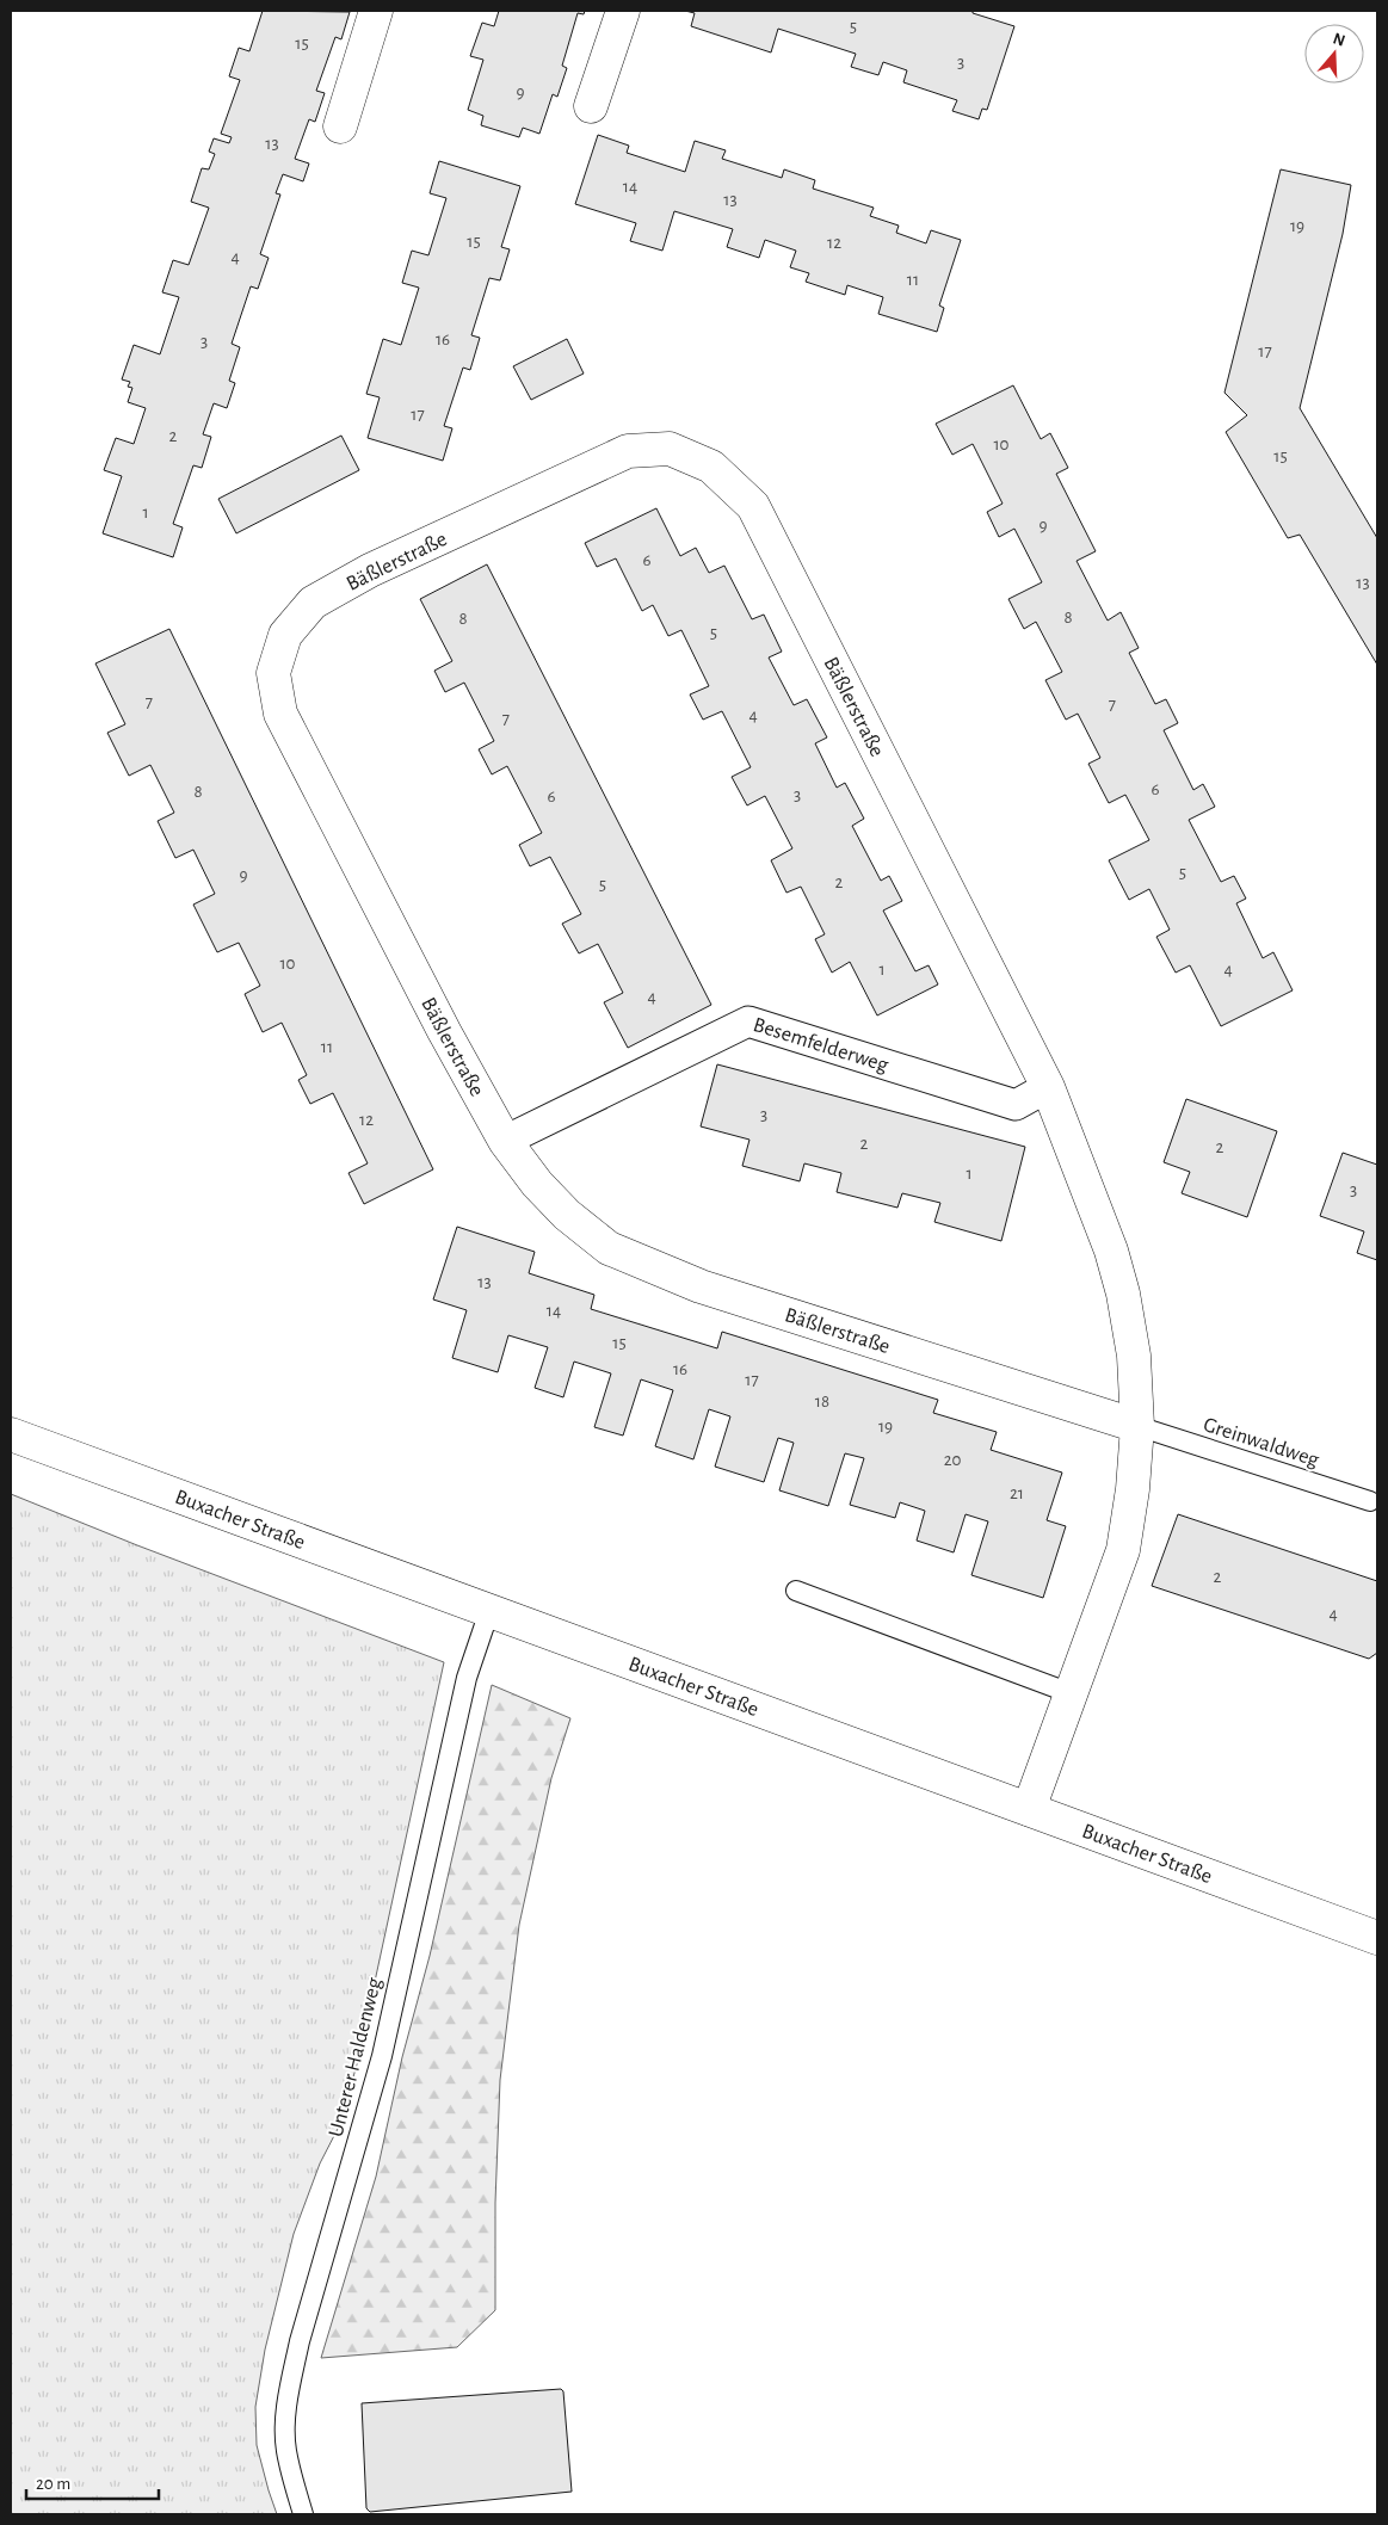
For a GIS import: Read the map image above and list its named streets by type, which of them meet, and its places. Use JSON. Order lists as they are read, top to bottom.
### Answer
{
  "streets": {
    "street": ["Bäßlerstraße", "Besemfelderweg", "Buxacher Straße"],
    "lane": ["Greinwaldweg", "Unterer Haldenweg"]
  },
  "crossings": [
    ["Bäßlerstraße", "Besemfelderweg"],
    ["Bäßlerstraße", "Greinwaldweg"],
    ["Bäßlerstraße", "Buxacher Straße"],
    ["Buxacher Straße", "Unterer Haldenweg"]
  ],
  "house_numbers": [
    "5",
    "15",
    "3",
    "9",
    "13",
    "14",
    "13",
    "19",
    "15",
    "12",
    "4",
    "11",
    "16",
    "3",
    "17",
    "17",
    "2",
    "10",
    "15",
    "1",
    "9",
    "6",
    "13",
    "8",
    "8",
    "5",
    "7",
    "7",
    "4",
    "7",
    "6",
    "8",
    "3",
    "6",
    "5",
    "9",
    "2",
    "5",
    "10",
    "1",
    "4",
    "4",
    "11",
    "3",
    "12",
    "2",
    "2",
    "1",
    "3",
    "13",
    "14",
    "15",
    "16",
    "17",
    "18",
    "19",
    "20",
    "21",
    "2",
    "4"
  ],
  "scale_bar": "20 m",
  "north": "top"
}
